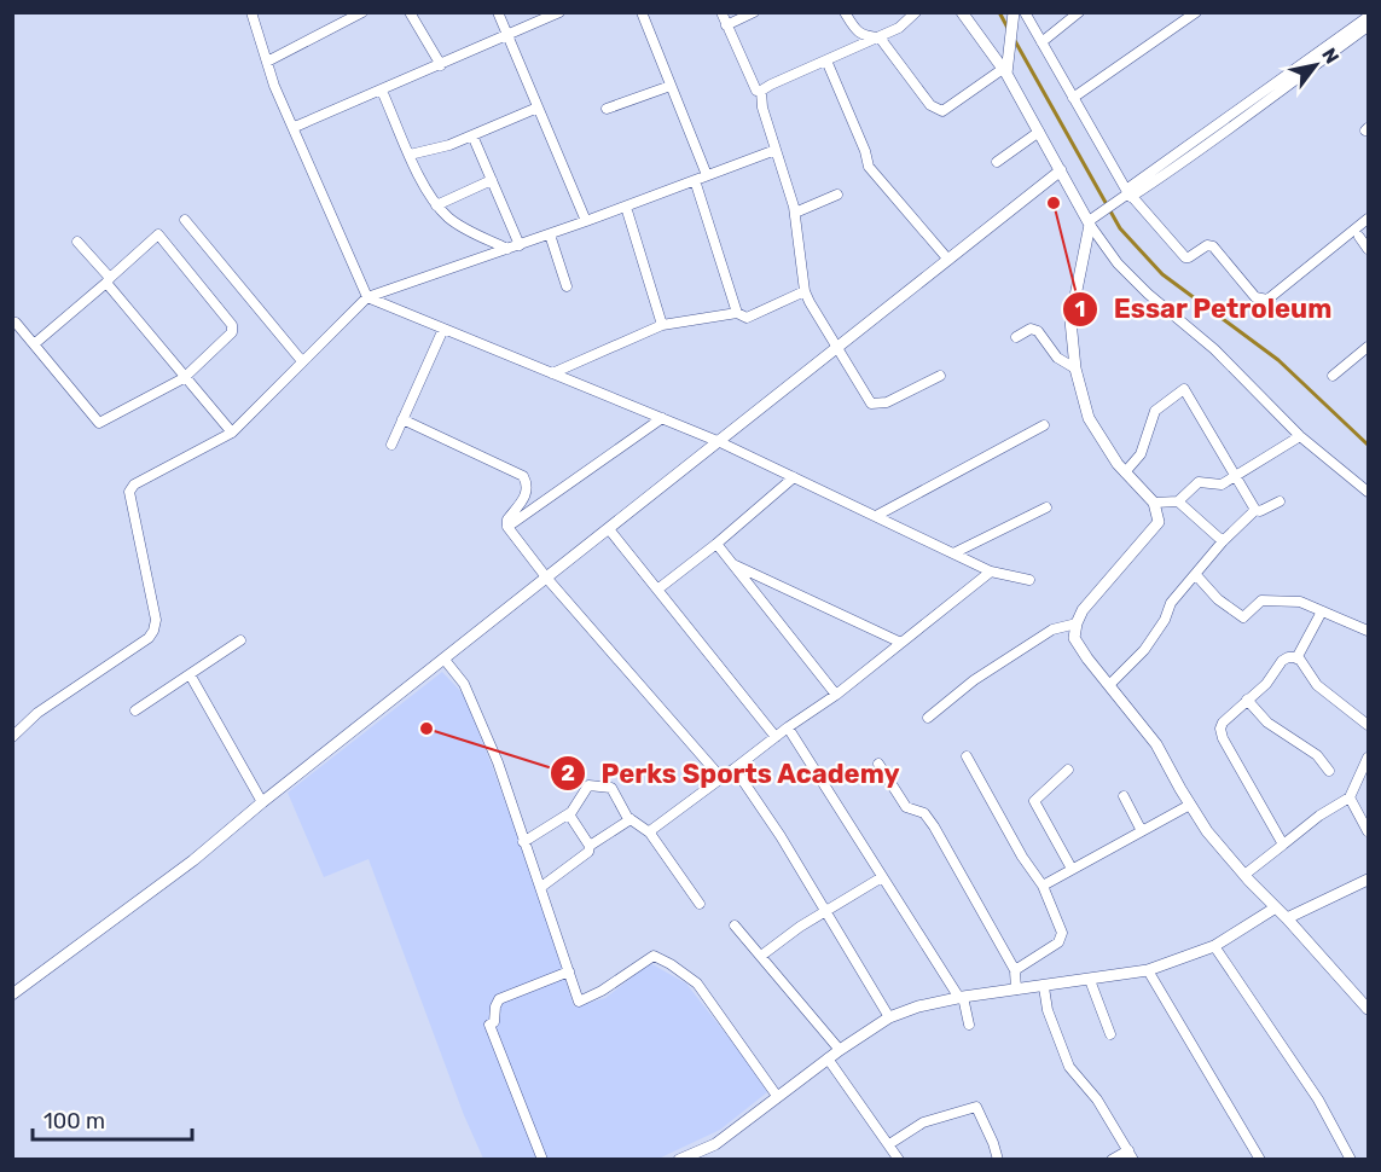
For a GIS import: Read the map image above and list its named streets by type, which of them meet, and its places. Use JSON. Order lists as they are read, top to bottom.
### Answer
{
  "places": ["Essar Petroleum", "Perks Sports Academy"],
  "scale_bar": "100 m",
  "north": "top right"
}
